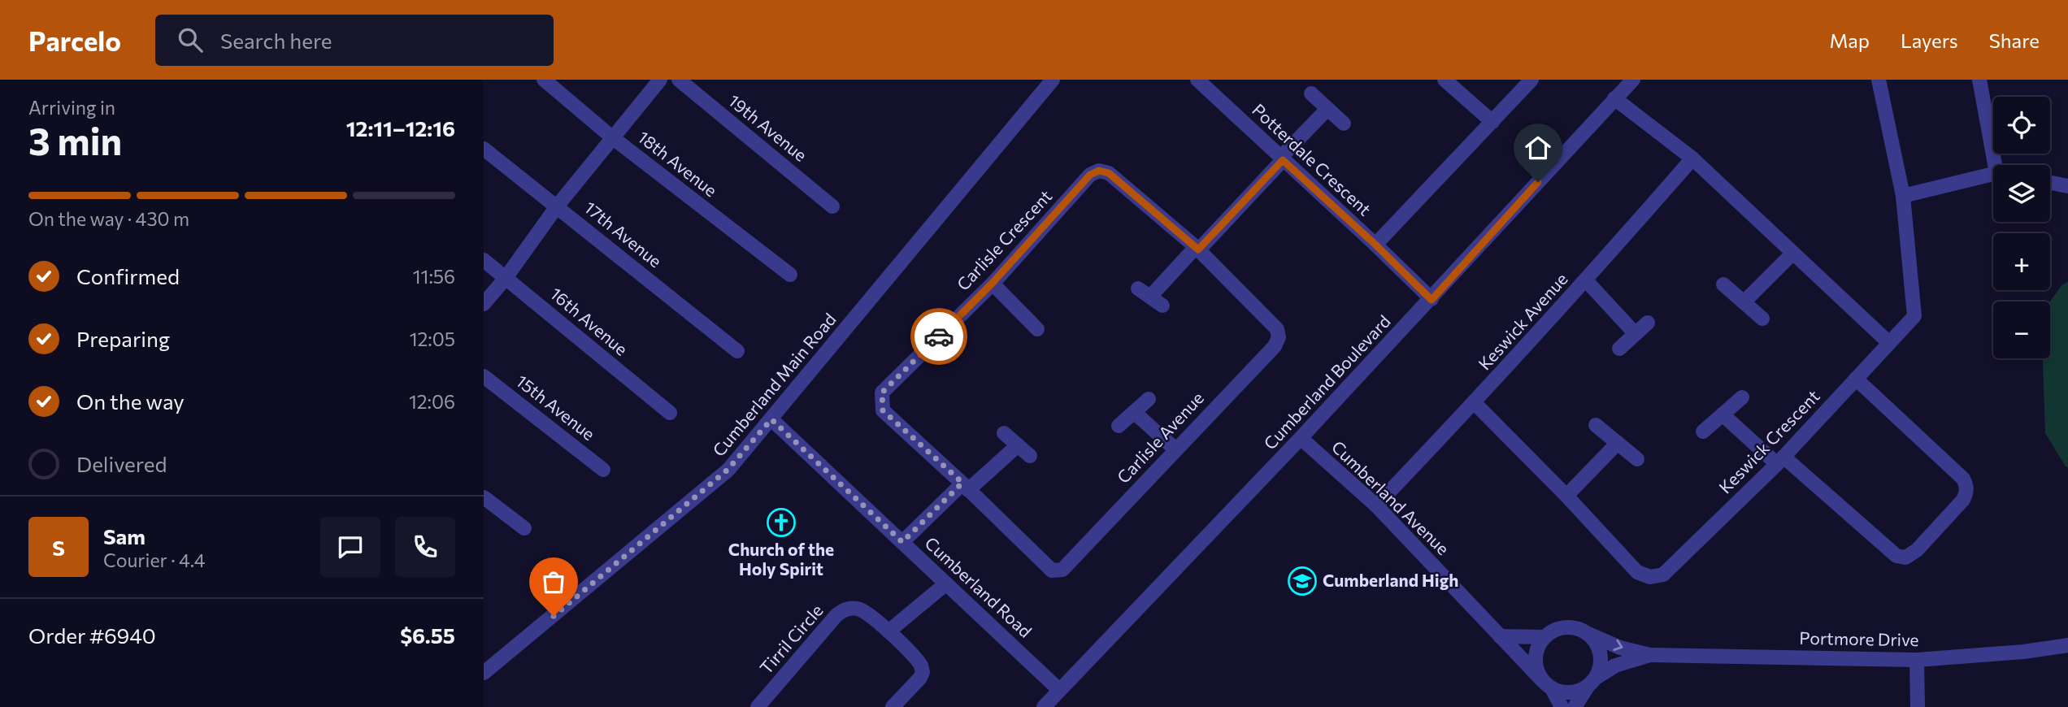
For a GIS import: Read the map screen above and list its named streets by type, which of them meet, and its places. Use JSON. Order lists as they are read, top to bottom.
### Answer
{
  "streets": {
    "street": [
      "19th Avenue",
      "Potterdale Crescent",
      "18th Avenue",
      "17th Avenue",
      "Carlisle Crescent",
      "16th Avenue",
      "Keswick Avenue",
      "Cumberland Boulevard",
      "Cumberland Main Road",
      "15th Avenue",
      "Carlisle Avenue",
      "Keswick Crescent",
      "Cumberland Avenue",
      "Cumberland Road",
      "Tirril Circle",
      "Portmore Drive"
    ]
  },
  "crossings": [
    ["Potterdale Crescent", "Cumberland Boulevard"],
    ["Carlisle Crescent", "Carlisle Avenue"],
    ["Keswick Avenue", "Keswick Crescent"],
    ["Keswick Avenue", "Cumberland Avenue"],
    ["Cumberland Boulevard", "Cumberland Avenue"],
    ["Cumberland Boulevard", "Cumberland Road"],
    ["Cumberland Main Road", "Cumberland Road"],
    ["Cumberland Avenue", "Portmore Drive"]
  ],
  "places": {
    "church": ["Church of the Holy Spirit"],
    "school or university": ["Cumberland High"]
  },
  "page": {
    "header": "Parcelo",
    "search": "Search here",
    "nav": ["Map", "Layers", "Share"],
    "heading": ["3 min", "Arriving in", "12:11–12:16"],
    "panel": [
      "Sam",
      "Courier · 4.4",
      "Order #6940",
      "$6.55"
    ],
    "map_buttons": ["+", "−"],
    "bar": "On the way · 430 m",
    "list": [
      ["Confirmed", "11:56"],
      ["Preparing", "12:05"],
      ["On the way", "12:06"],
      "Delivered"
    ],
    "round": "S"
  }
}
